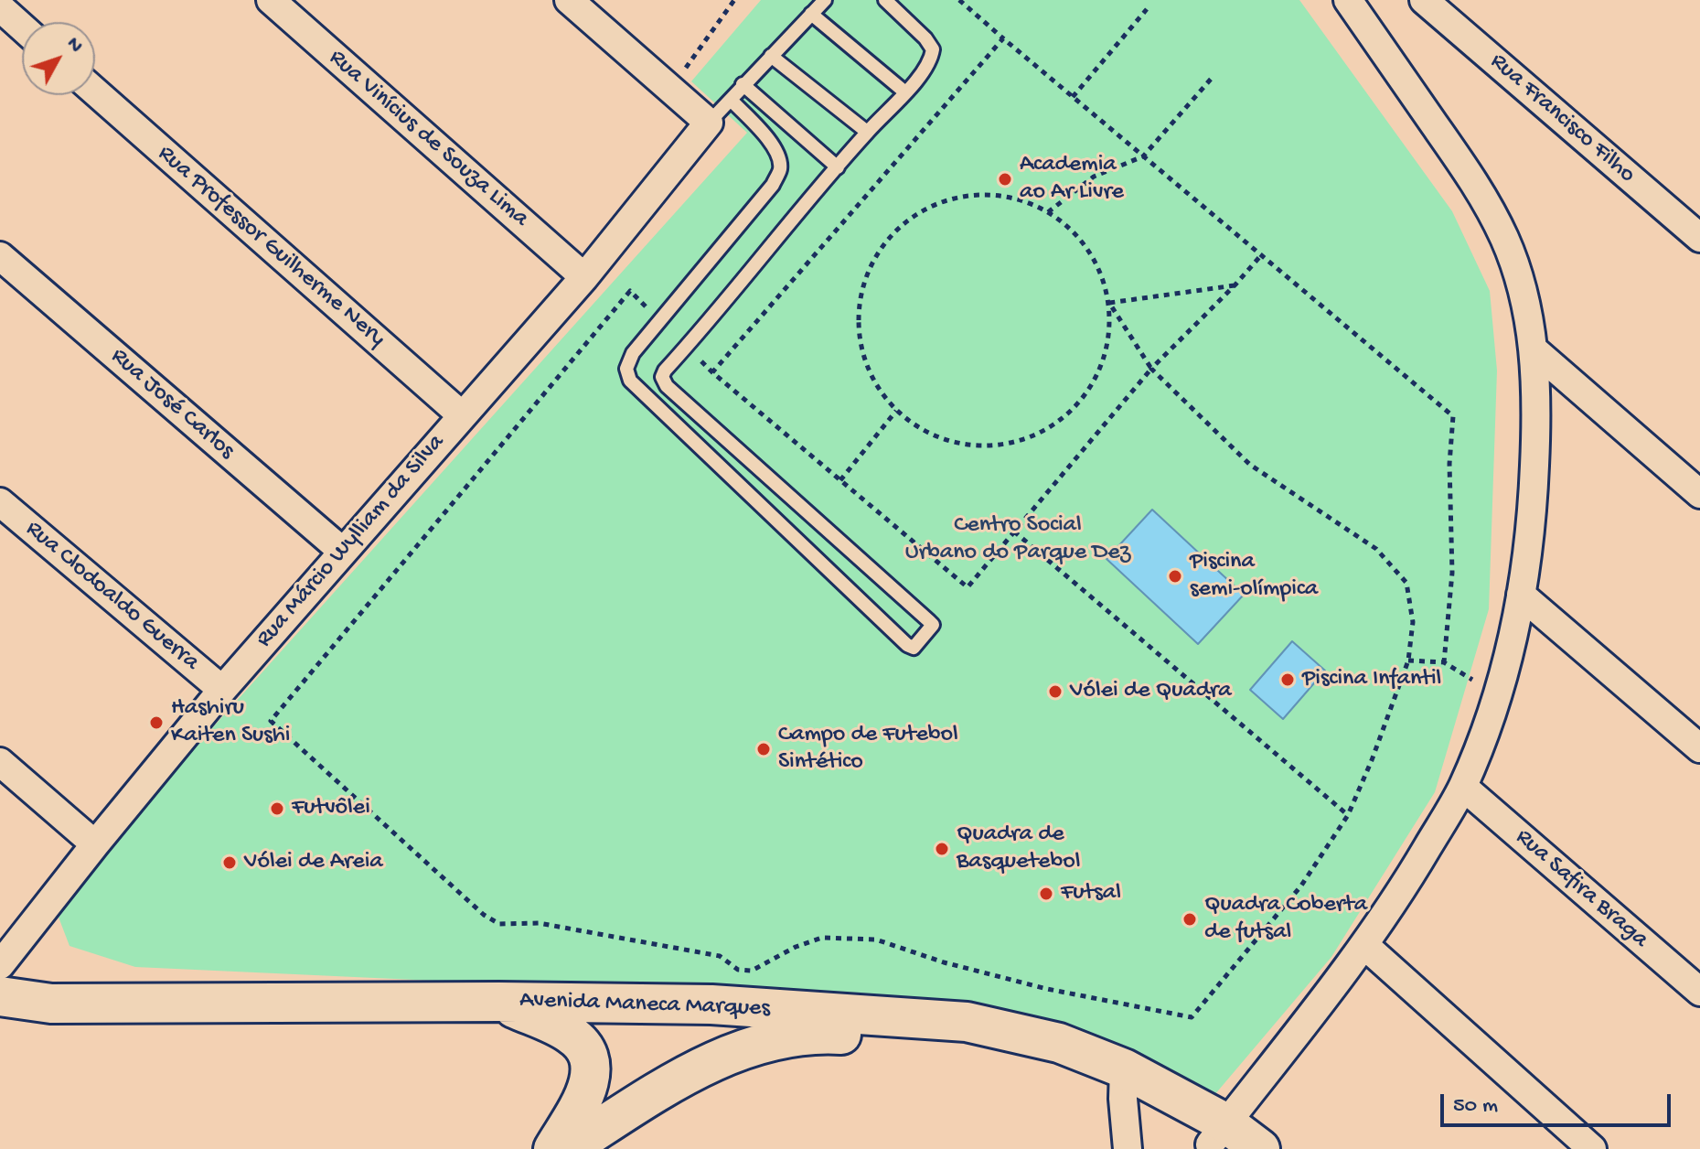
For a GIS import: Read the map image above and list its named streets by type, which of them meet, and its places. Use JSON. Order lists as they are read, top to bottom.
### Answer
{
  "streets": {
    "main road": ["Avenida Maneca Marques"],
    "street": [
      "Rua Francisco Filho",
      "Rua Vinícius de Souza Lima",
      "Rua Professor Guilherme Nery",
      "Rua José Carlos",
      "Rua Márcio Wylliam da Silva",
      "Rua Clodoaldo Guerra",
      "Rua Safira Braga"
    ]
  },
  "crossings": [
    ["Rua Vinícius de Souza Lima", "Rua Márcio Wylliam da Silva"],
    ["Rua Professor Guilherme Nery", "Rua Márcio Wylliam da Silva"],
    ["Rua José Carlos", "Rua Márcio Wylliam da Silva"],
    ["Rua Márcio Wylliam da Silva", "Rua Clodoaldo Guerra"]
  ],
  "parks": ["Centro Social Urbano do Parque Dez"],
  "places": [
    "Academia ao Ar Livre",
    "Piscina semi-olímpica",
    "Piscina Infantil",
    "Vólei de Quadra",
    "Hashiru Kaiten Sushi",
    "Campo de Futebol Sintético",
    "Futvôlei",
    "Quadra de Basquetebol",
    "Vólei de Areia",
    "Futsal",
    "Quadra Coberta de futsal"
  ],
  "scale_bar": "50 m",
  "north": "top right"
}
